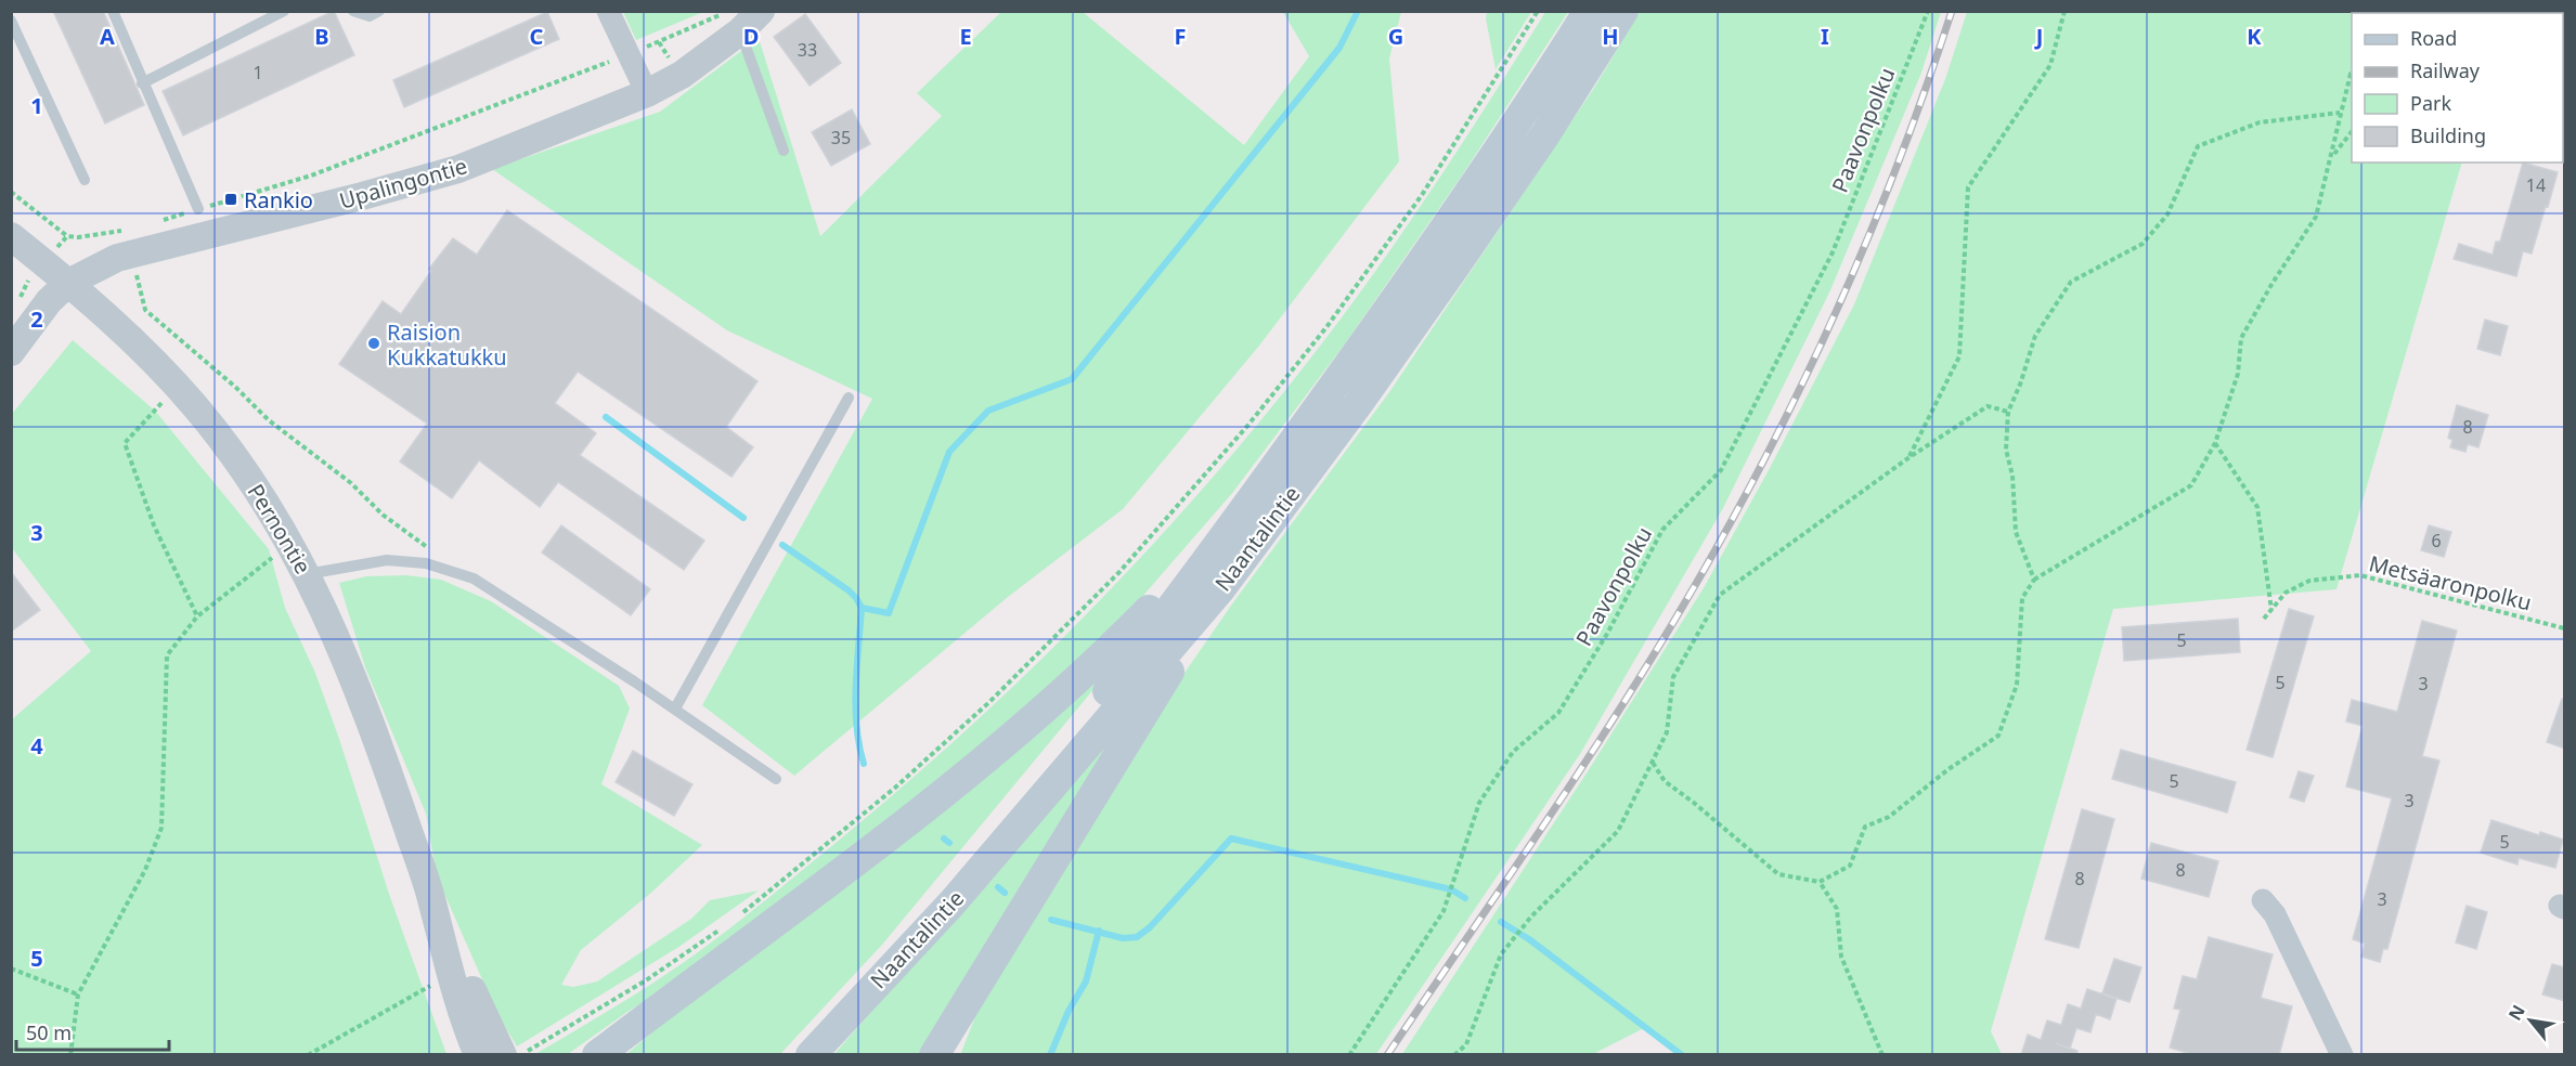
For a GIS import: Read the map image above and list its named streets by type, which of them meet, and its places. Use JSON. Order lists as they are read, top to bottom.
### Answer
{
  "streets": {
    "main road": ["Naantalintie"],
    "street": ["Upalingontie", "Pernontie"],
    "path": ["Paavonpolku", "Metsäaronpolku"]
  },
  "crossings": [
    ["Upalingontie", "Pernontie"]
  ],
  "places": {
    "transit": ["Rankio"],
    "other": ["Raision Kukkatukku"]
  },
  "house_numbers": [
    "33",
    "1",
    "35",
    "14",
    "8",
    "6",
    "5",
    "5",
    "3",
    "5",
    "3",
    "5",
    "8",
    "8",
    "3"
  ],
  "legend": [
    "Road",
    "Railway",
    "Park",
    "Building"
  ],
  "scale_bar": "50 m",
  "north": "top left",
  "grid": {
    "columns": [
      "A",
      "B",
      "C",
      "D",
      "E",
      "F",
      "G",
      "H",
      "I",
      "J",
      "K"
    ],
    "rows": [
      "1",
      "2",
      "3",
      "4",
      "5"
    ]
  }
}
